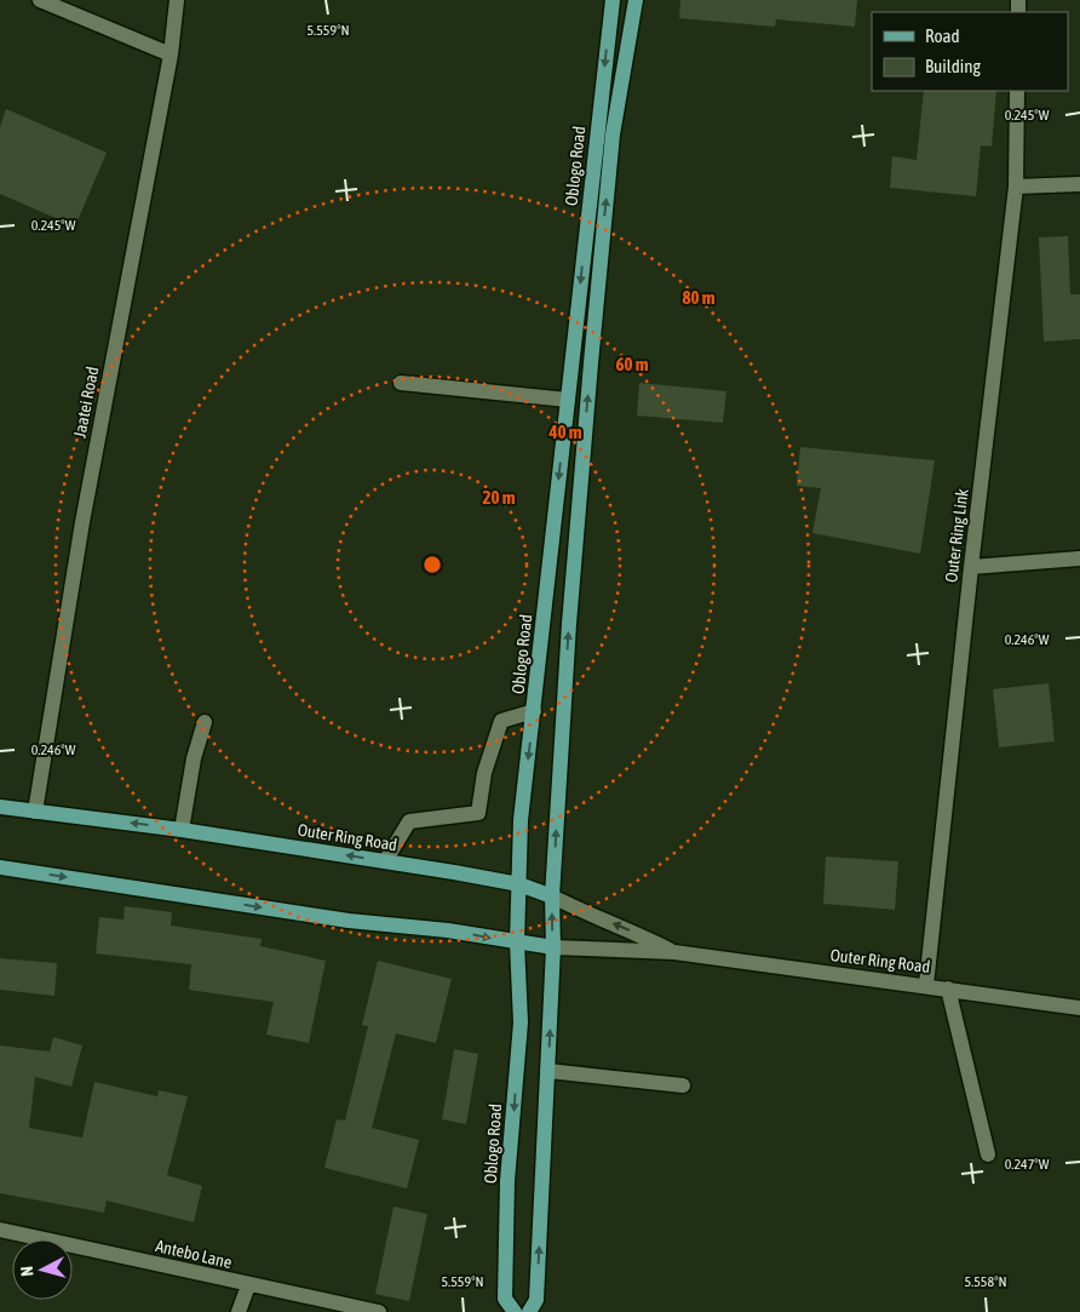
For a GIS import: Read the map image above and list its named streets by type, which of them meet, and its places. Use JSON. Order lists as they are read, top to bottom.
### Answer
{
  "streets": {
    "main road": ["Oblogo Road", "Outer Ring Road"],
    "street": ["Jaatei Road", "Outer Ring Link", "Antebo Lane"]
  },
  "crossings": [
    ["Oblogo Road", "Outer Ring Road"],
    ["Jaatei Road", "Outer Ring Road"],
    ["Outer Ring Link", "Outer Ring Road"]
  ],
  "legend": ["Road", "Building"],
  "north": "left",
  "coordinates": [
    "5.559°N",
    "0.245°W",
    "0.246°W",
    "0.247°W",
    "5.558°N"
  ],
  "rings": [
    "80 m",
    "60 m",
    "40 m",
    "20 m"
  ]
}
